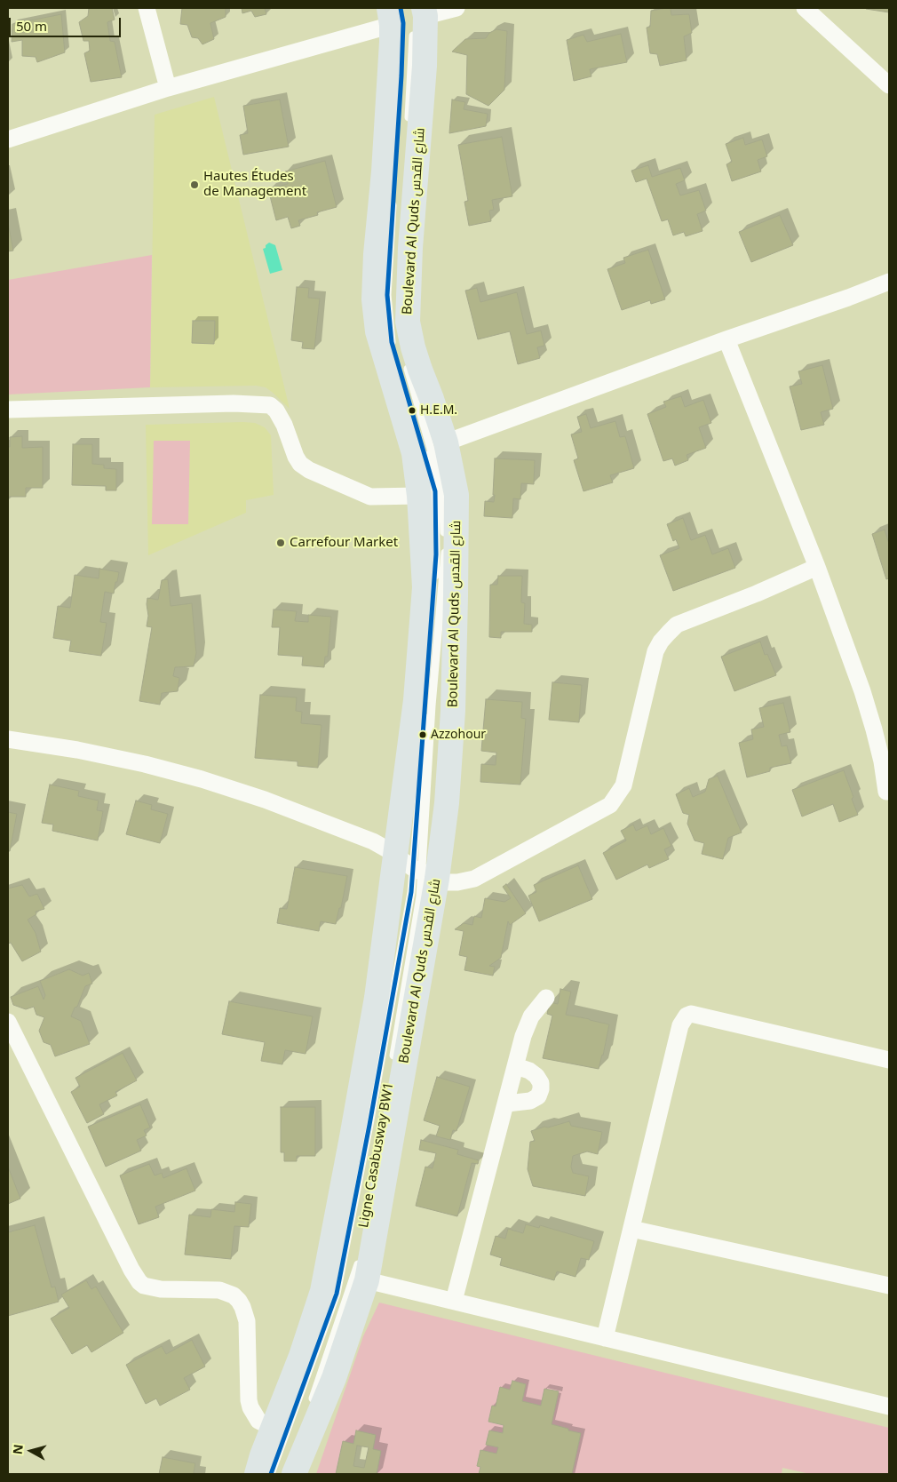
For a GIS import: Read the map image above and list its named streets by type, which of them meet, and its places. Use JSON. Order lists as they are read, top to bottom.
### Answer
{
  "streets": {
    "main road": ["Boulevard Al Quds شارع القدس"],
    "lane": ["Ligne Casabusway BW1"]
  },
  "crossings": [
    ["Boulevard Al Quds شارع القدس", "Ligne Casabusway BW1"]
  ],
  "places": [
    "Hautes Études de Management",
    "H.E.M.",
    "Carrefour Market",
    "Azzohour"
  ],
  "scale_bar": "50 m",
  "north": "left"
}
